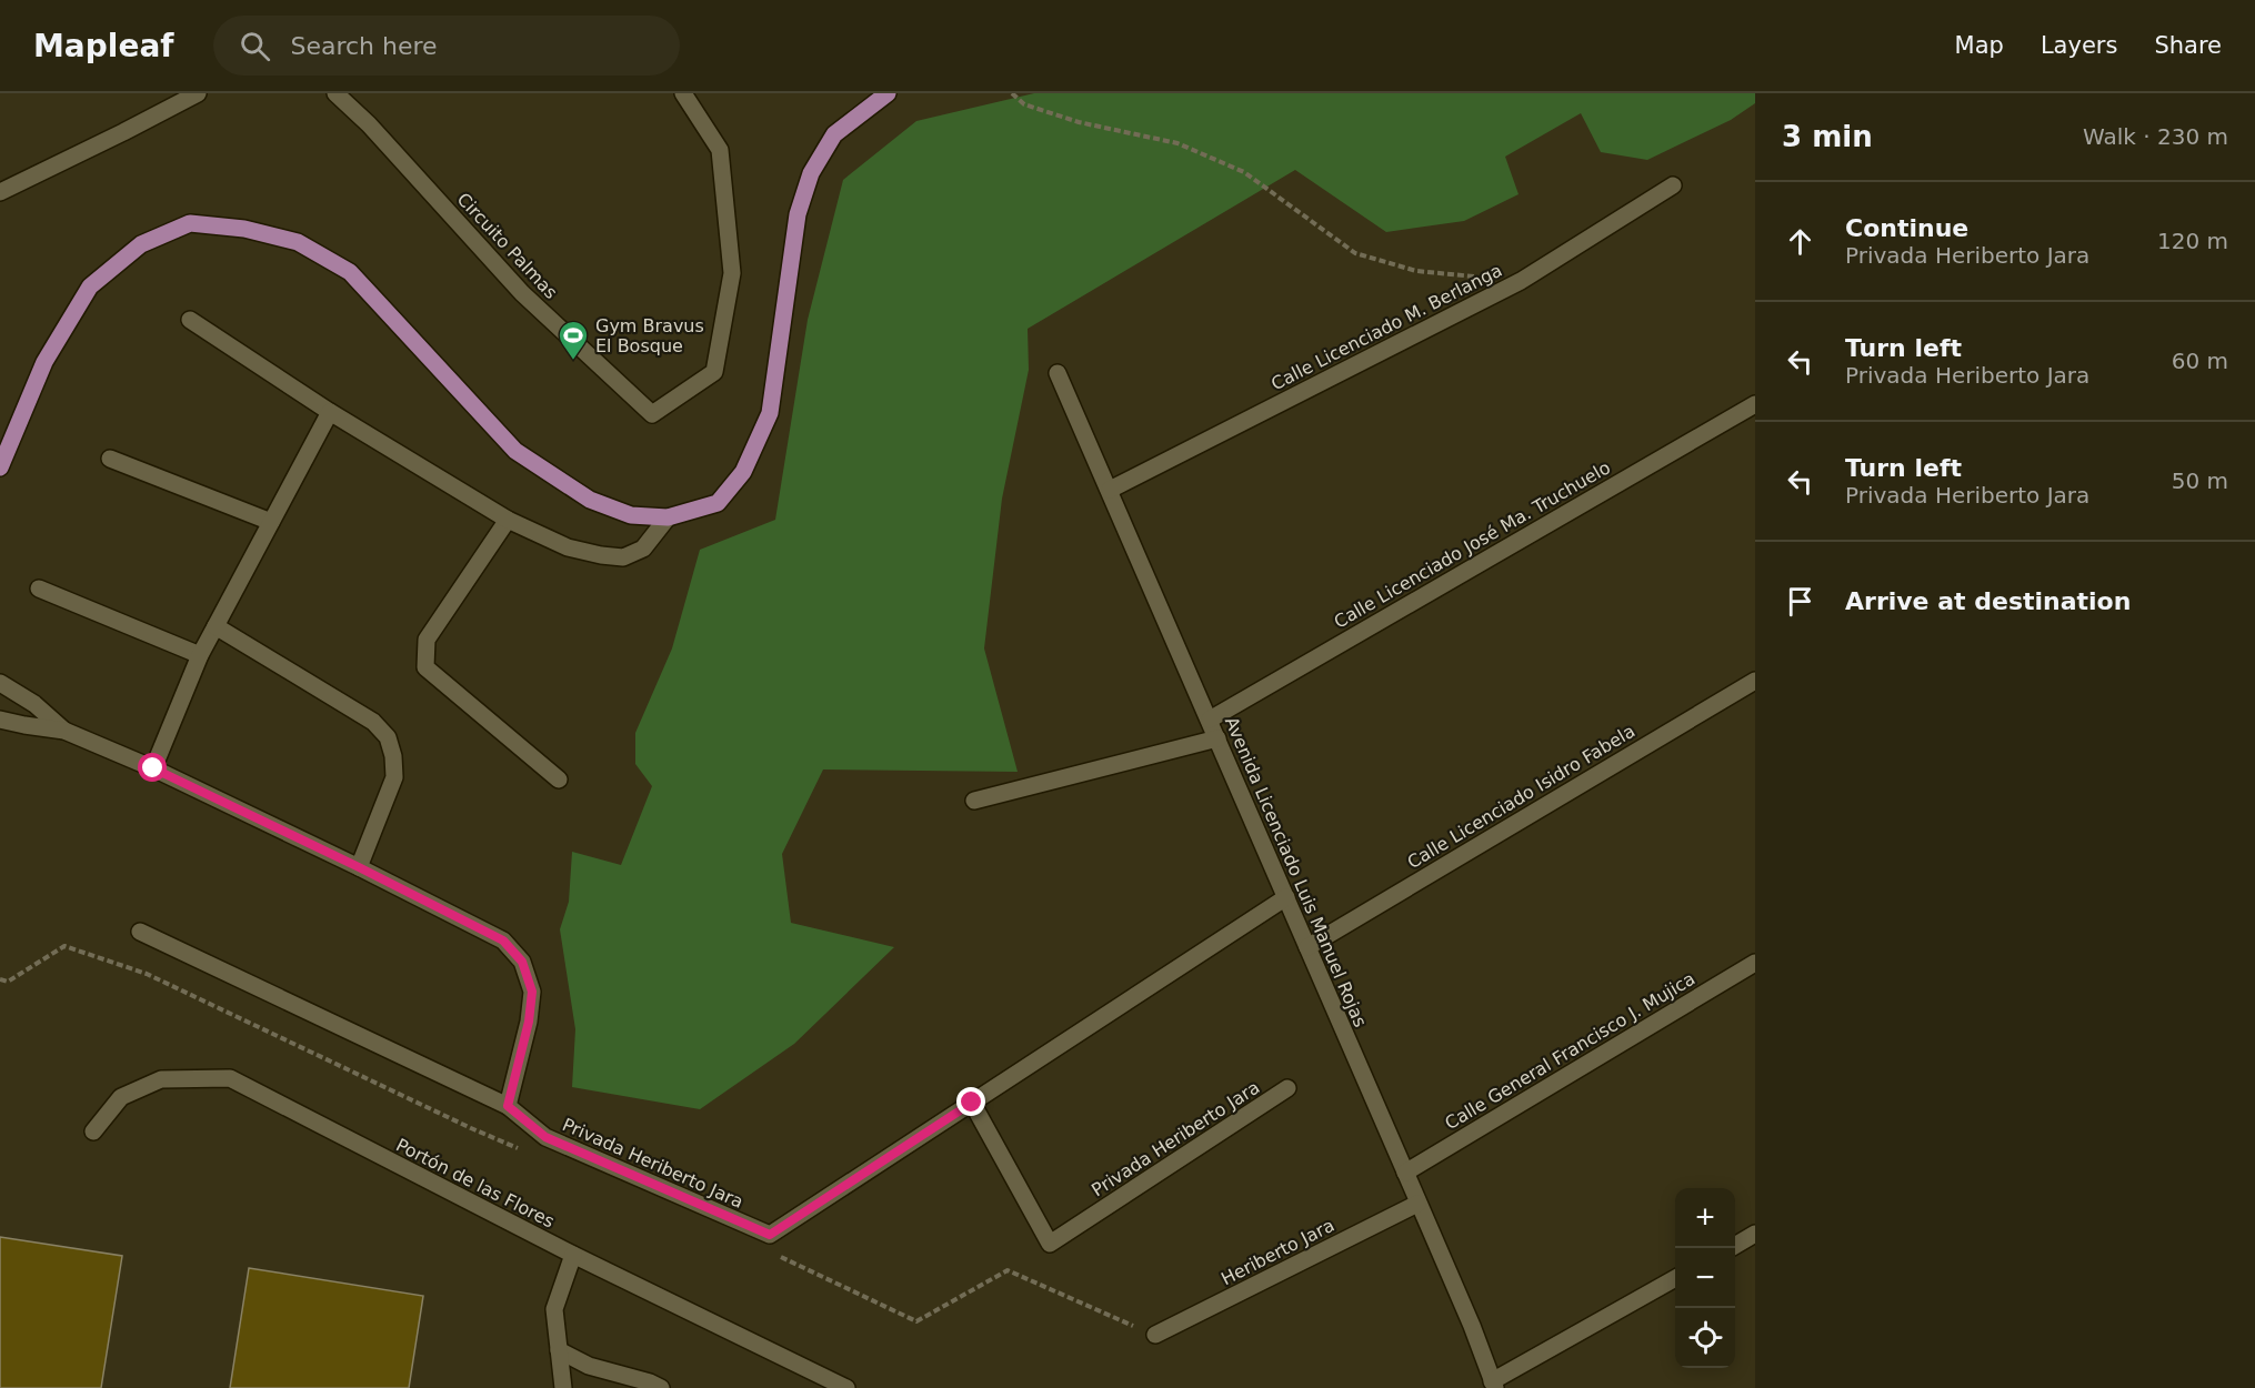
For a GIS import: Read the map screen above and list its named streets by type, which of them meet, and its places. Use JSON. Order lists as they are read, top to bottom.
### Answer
{
  "streets": {
    "street": [
      "Circuito Palmas",
      "Calle Licenciado M. Berlanga",
      "Calle Licenciado José Ma. Truchuelo",
      "Calle Licenciado Isidro Fabela",
      "Avenida Licenciado Luis Manuel Rojas",
      "Calle General Francisco J. Mujica",
      "Privada Heriberto Jara",
      "Portón de las Flores",
      "Heriberto Jara"
    ]
  },
  "crossings": [
    ["Calle Licenciado M. Berlanga", "Avenida Licenciado Luis Manuel Rojas"],
    ["Calle Licenciado José Ma. Truchuelo", "Avenida Licenciado Luis Manuel Rojas"],
    ["Calle Licenciado Isidro Fabela", "Avenida Licenciado Luis Manuel Rojas"],
    ["Avenida Licenciado Luis Manuel Rojas", "Calle General Francisco J. Mujica"],
    ["Avenida Licenciado Luis Manuel Rojas", "Heriberto Jara"]
  ],
  "places": {
    "sports": ["Gym Bravus El Bosque"]
  },
  "page": {
    "header": "Mapleaf",
    "search": "Search here",
    "nav": ["Map", "Layers", "Share"],
    "heading": ["3 min", "Walk · 230 m"],
    "list": [
      ["Continue", "Privada Heriberto Jara", "120 m"],
      ["Turn left", "Privada Heriberto Jara", "60 m"],
      ["Turn left", "Privada Heriberto Jara", "50 m"],
      "Arrive at destination"
    ],
    "map_buttons": ["+", "−"]
  }
}
